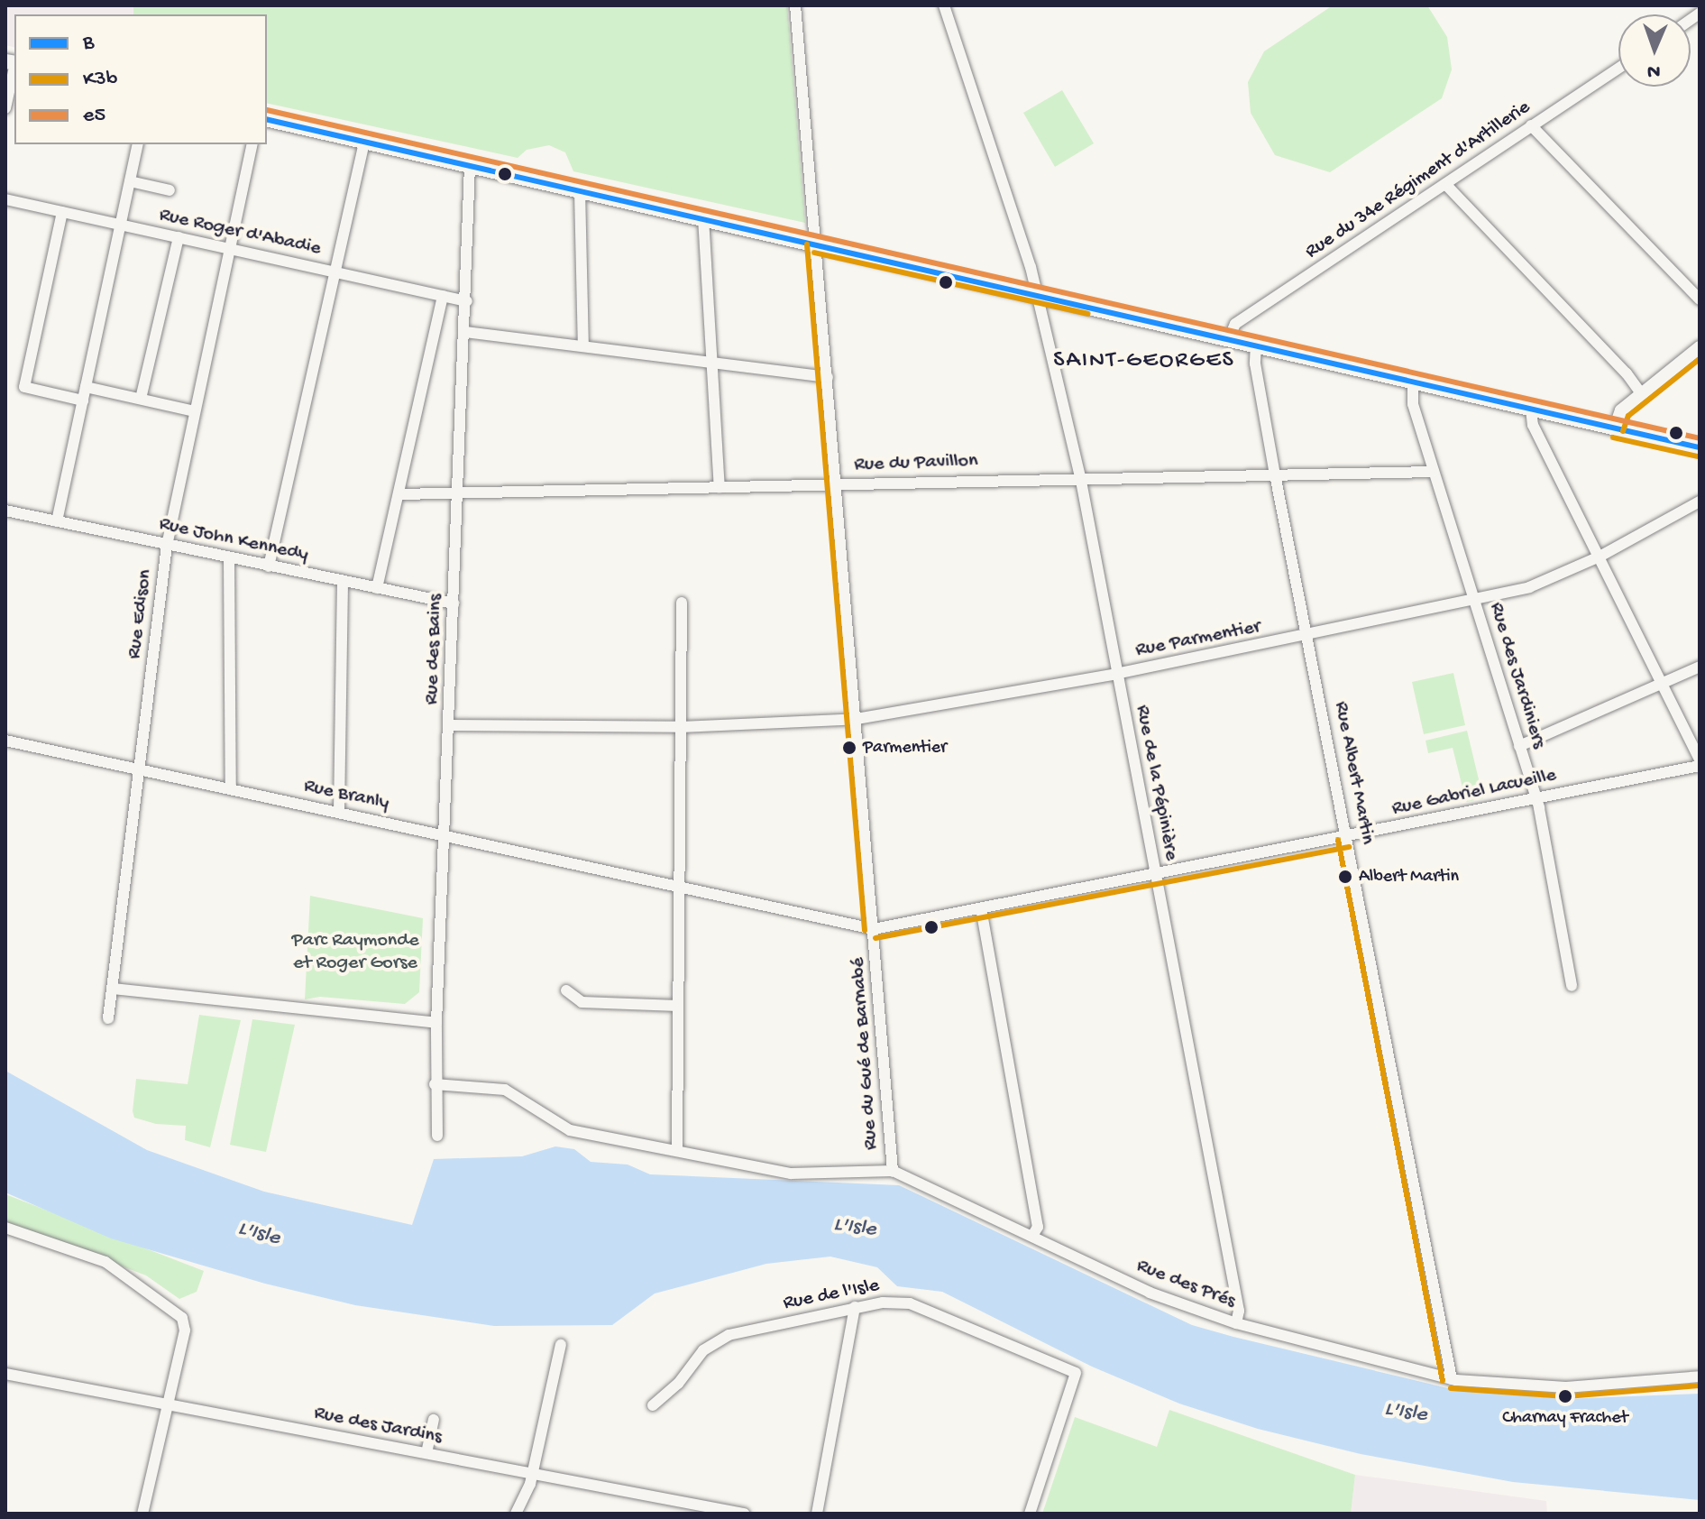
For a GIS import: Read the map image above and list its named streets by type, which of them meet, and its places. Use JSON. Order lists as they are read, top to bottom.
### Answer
{
  "streets": {
    "street": [
      "Rue du 34e Régiment d'Artillerie",
      "Rue Roger d'Abadie",
      "Rue du Pavillon",
      "Rue John Kennedy",
      "Rue Edison",
      "Rue Parmentier",
      "Rue des Bains",
      "Rue des Jardiniers",
      "Rue Albert Martin",
      "Rue de la Pépinière",
      "Rue Gabriel Lacueille",
      "Rue Branly",
      "Rue du Gué de Barnabé",
      "Rue des Prés",
      "Rue de l'Isle",
      "Rue des Jardins"
    ]
  },
  "crossings": [
    ["Rue Roger d'Abadie", "Rue Edison"],
    ["Rue Roger d'Abadie", "Rue des Bains"],
    ["Rue du Pavillon", "Rue des Bains"],
    ["Rue du Pavillon", "Rue des Jardiniers"],
    ["Rue du Pavillon", "Rue Albert Martin"],
    ["Rue du Pavillon", "Rue de la Pépinière"],
    ["Rue du Pavillon", "Rue du Gué de Barnabé"],
    ["Rue John Kennedy", "Rue Edison"],
    ["Rue John Kennedy", "Rue des Bains"],
    ["Rue Edison", "Rue Branly"],
    ["Rue Parmentier", "Rue des Bains"],
    ["Rue Parmentier", "Rue des Jardiniers"],
    ["Rue Parmentier", "Rue Albert Martin"],
    ["Rue Parmentier", "Rue de la Pépinière"],
    ["Rue Parmentier", "Rue du Gué de Barnabé"],
    ["Rue des Bains", "Rue Branly"],
    ["Rue des Bains", "Rue des Prés"],
    ["Rue des Jardiniers", "Rue Gabriel Lacueille"],
    ["Rue Albert Martin", "Rue Gabriel Lacueille"],
    ["Rue Albert Martin", "Rue des Prés"],
    ["Rue de la Pépinière", "Rue Gabriel Lacueille"],
    ["Rue de la Pépinière", "Rue des Prés"],
    ["Rue Gabriel Lacueille", "Rue Branly"],
    ["Rue Gabriel Lacueille", "Rue du Gué de Barnabé"],
    ["Rue Branly", "Rue du Gué de Barnabé"],
    ["Rue du Gué de Barnabé", "Rue des Prés"]
  ],
  "districts": ["SAINT-GEORGES"],
  "water": ["L'Isle"],
  "parks": ["Parc Raymonde et Roger Gorse"],
  "places": ["Parmentier", "Albert Martin", "Charnay Frachet"],
  "lines": ["transit line e5", "transit line B", "transit line K3b"],
  "legend": ["B", "K3b", "e5"],
  "north": "bottom"
}
